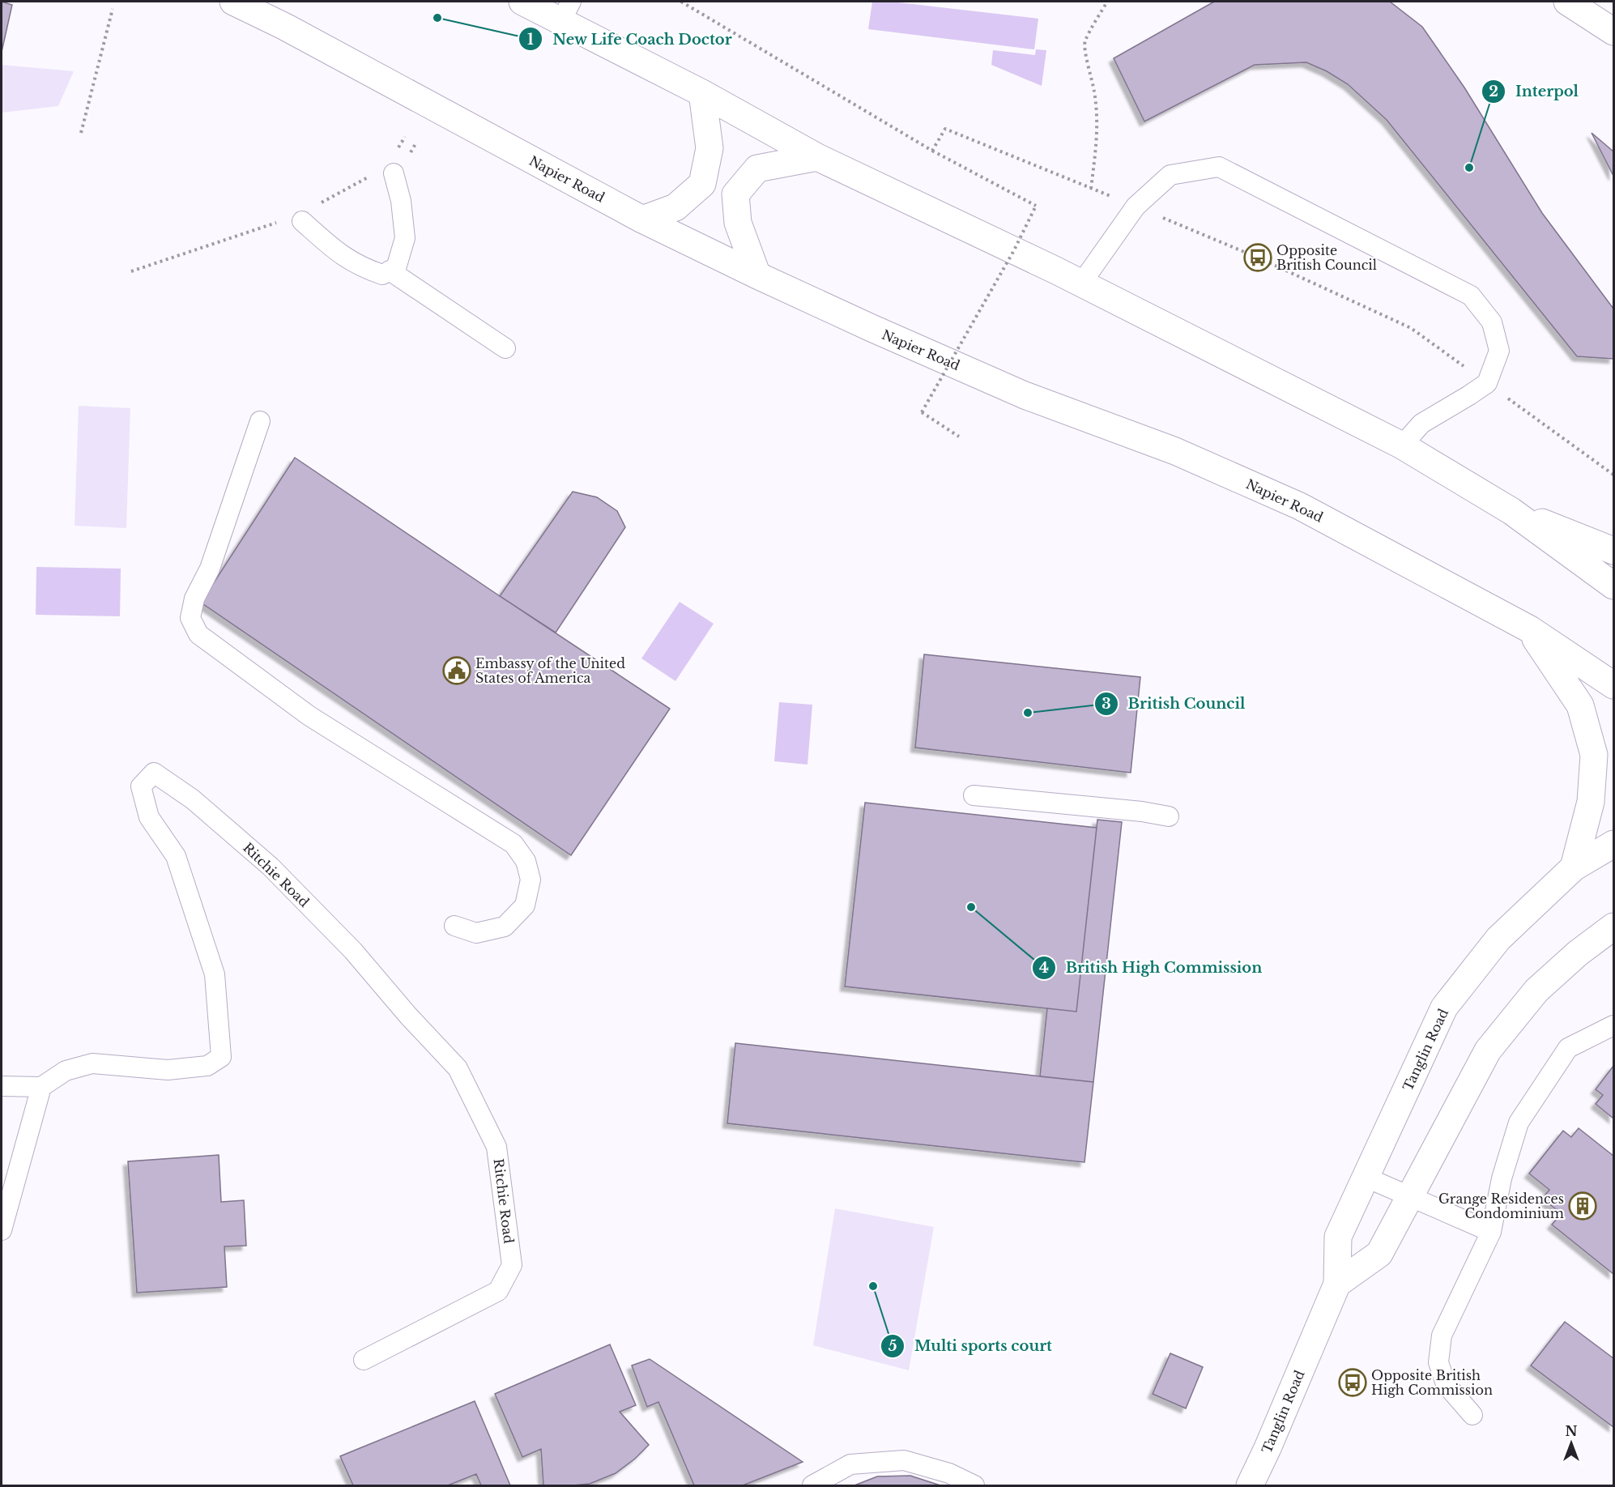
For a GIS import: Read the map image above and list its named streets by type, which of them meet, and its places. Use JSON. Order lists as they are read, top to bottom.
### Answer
{
  "streets": {
    "main road": ["Napier Road", "Tanglin Road"],
    "lane": ["Ritchie Road"]
  },
  "places": {
    "other": [
      "New Life Coach Doctor",
      "Interpol",
      "British Council",
      "British High Commission",
      "Multi sports court"
    ],
    "bus stop": ["Opposite British Council", "Opposite British High Commission"],
    "public building": ["Embassy of the United States of America"],
    "building": ["Grange Residences Condominium"]
  },
  "north": "top"
}
